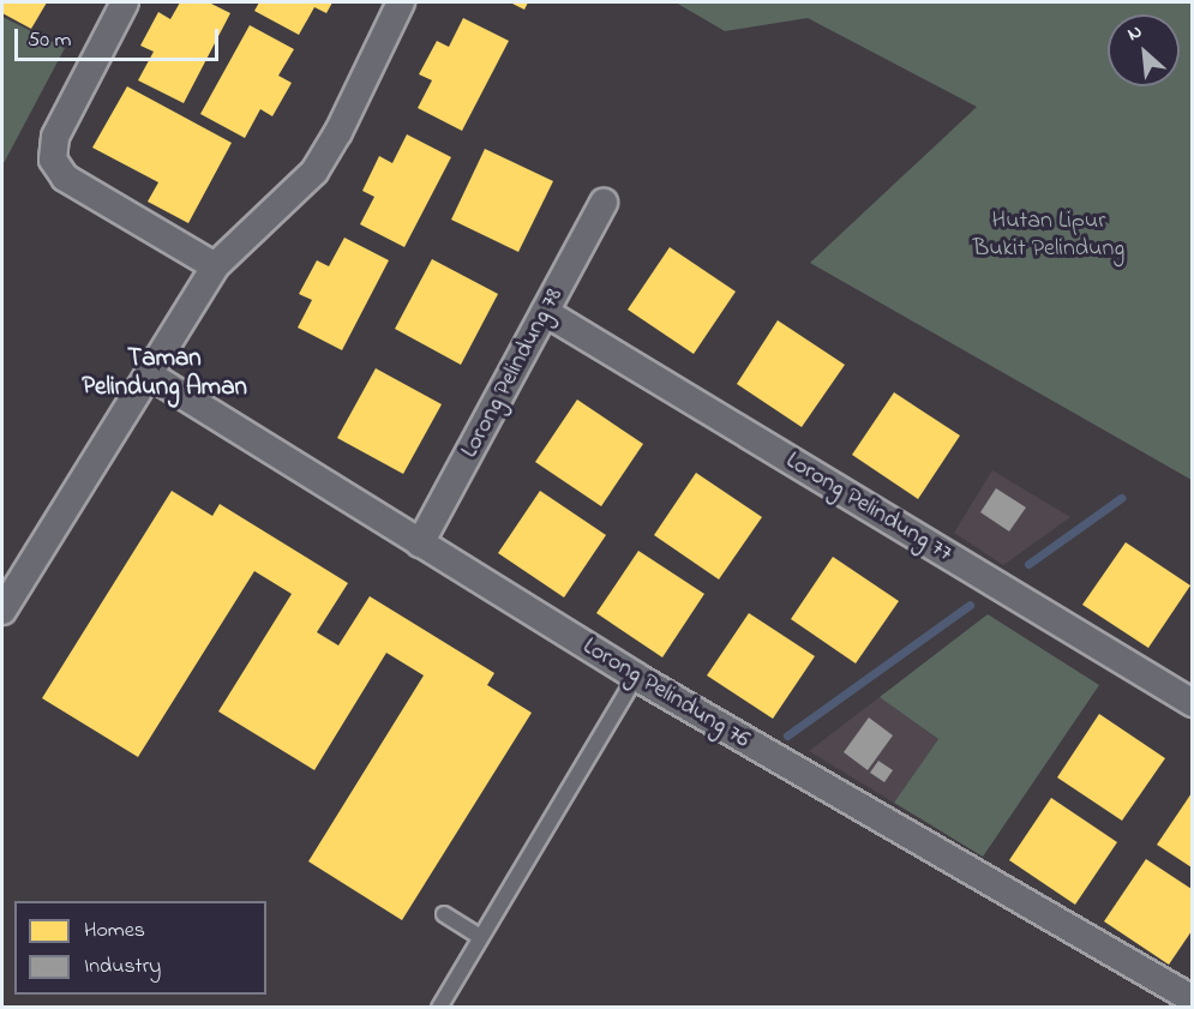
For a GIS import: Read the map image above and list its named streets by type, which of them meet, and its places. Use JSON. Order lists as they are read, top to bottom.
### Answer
{
  "streets": {
    "street": ["Lorong Pelindung 78", "Lorong Pelindung 77", "Lorong Pelindung 76"]
  },
  "crossings": [
    ["Lorong Pelindung 78", "Lorong Pelindung 77"],
    ["Lorong Pelindung 78", "Lorong Pelindung 76"]
  ],
  "districts": ["Taman Pelindung Aman"],
  "parks": ["Hutan Lipur Bukit Pelindung"],
  "legend": ["Homes", "Industry"],
  "scale_bar": "50 m",
  "north": "top left"
}
